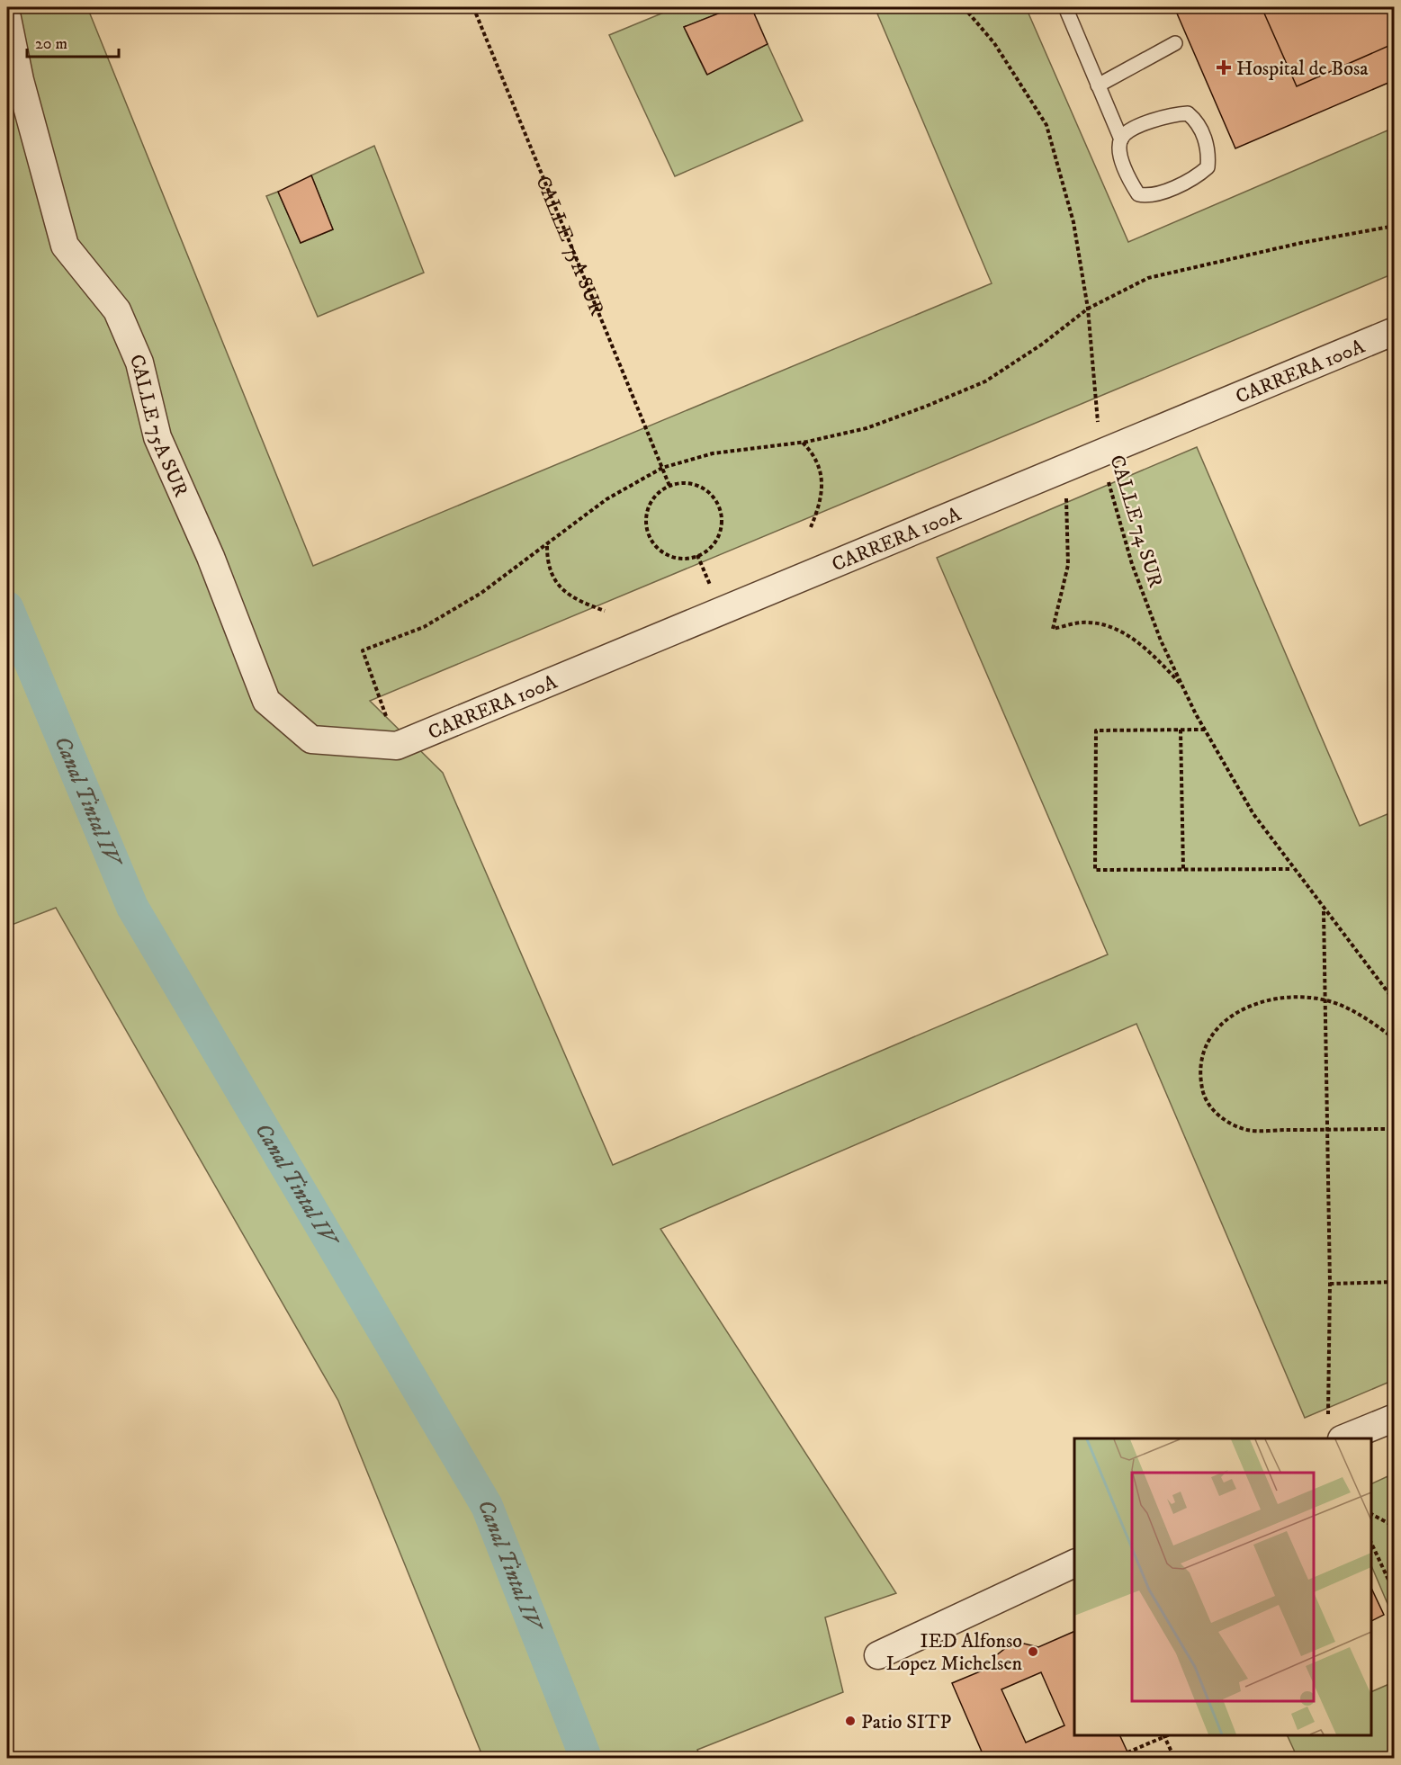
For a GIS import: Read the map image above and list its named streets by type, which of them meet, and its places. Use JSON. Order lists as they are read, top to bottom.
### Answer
{
  "streets": {
    "street": ["CALLE 75A SUR", "CARRERA 100A"],
    "path": ["CALLE 74 SUR"]
  },
  "crossings": [
    ["CALLE 75A SUR", "CARRERA 100A"],
    ["CARRERA 100A", "CALLE 74 SUR"]
  ],
  "water": ["Canal Tintal IV"],
  "places": {
    "health": ["Hospital de Bosa"],
    "other": ["IED Alfonso Lopez Michelsen", "Patio SITP"]
  },
  "scale_bar": "20 m"
}
